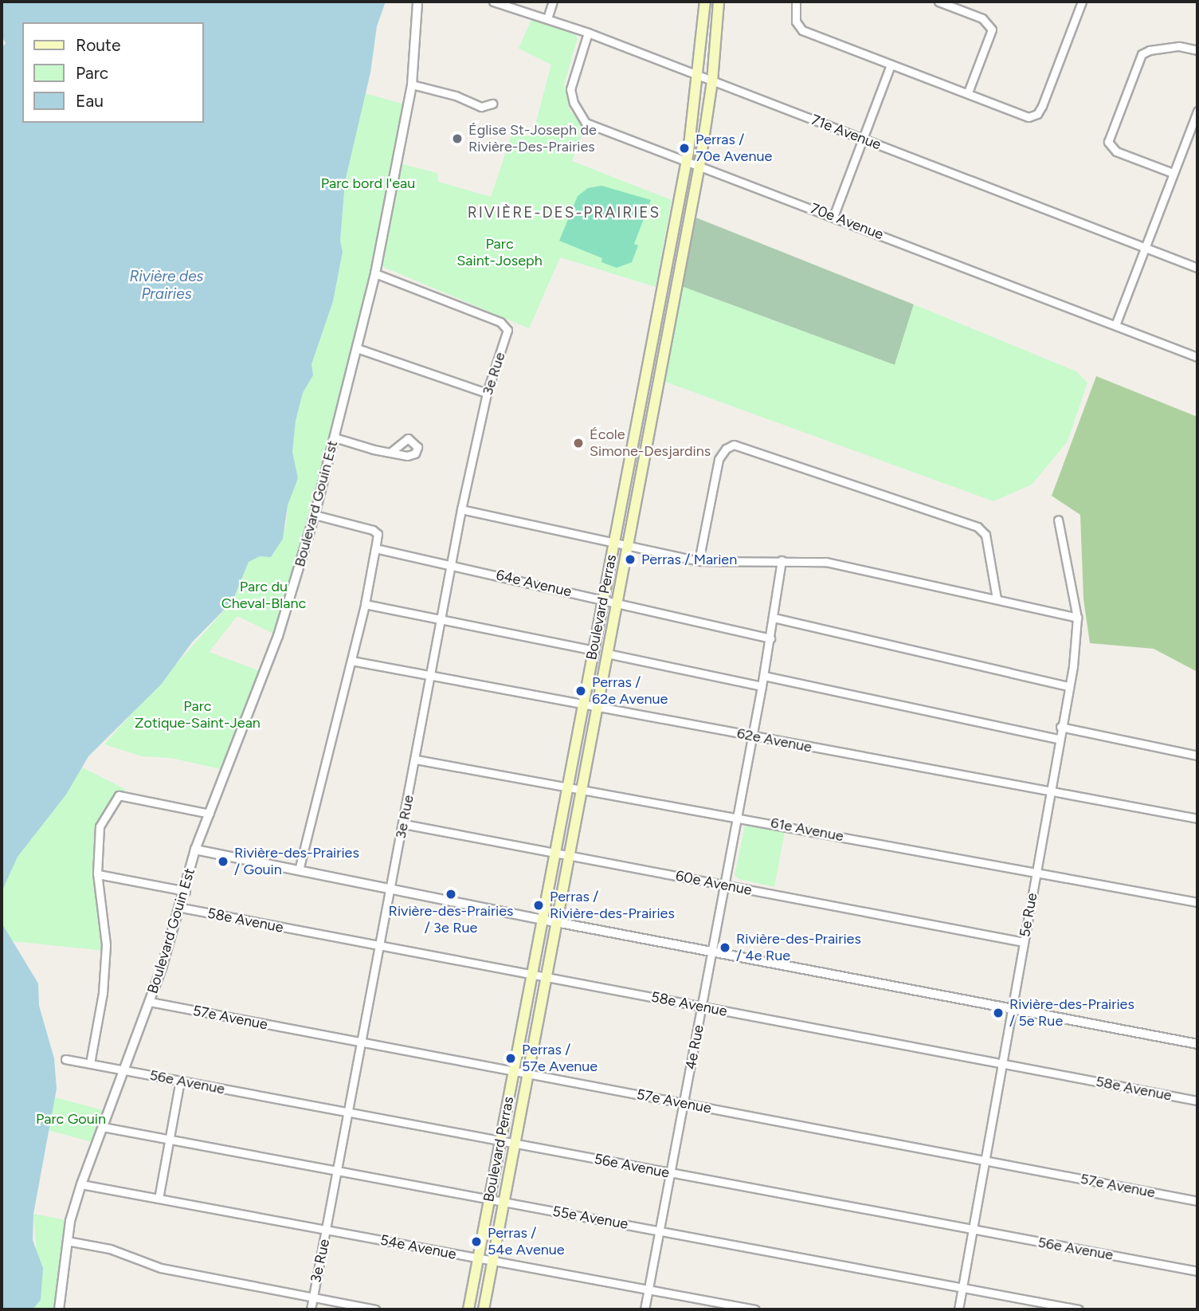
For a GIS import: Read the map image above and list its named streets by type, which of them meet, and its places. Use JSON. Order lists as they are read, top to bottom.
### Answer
{
  "streets": {
    "main road": ["Boulevard Perras"],
    "street": [
      "71e Avenue",
      "70e Avenue",
      "3e Rue",
      "Boulevard Gouin Est",
      "64e Avenue",
      "62e Avenue",
      "61e Avenue",
      "60e Avenue",
      "5e Rue",
      "58e Avenue",
      "57e Avenue",
      "4e Rue",
      "56e Avenue",
      "55e Avenue",
      "54e Avenue"
    ]
  },
  "crossings": [
    ["71e Avenue", "70e Avenue"],
    ["71e Avenue", "Boulevard Perras"],
    ["70e Avenue", "Boulevard Perras"],
    ["3e Rue", "Boulevard Gouin Est"],
    ["3e Rue", "64e Avenue"],
    ["3e Rue", "62e Avenue"],
    ["3e Rue", "61e Avenue"],
    ["3e Rue", "60e Avenue"],
    ["3e Rue", "58e Avenue"],
    ["3e Rue", "57e Avenue"],
    ["3e Rue", "56e Avenue"],
    ["3e Rue", "55e Avenue"],
    ["3e Rue", "54e Avenue"],
    ["Boulevard Gouin Est", "58e Avenue"],
    ["Boulevard Gouin Est", "57e Avenue"],
    ["Boulevard Gouin Est", "56e Avenue"],
    ["Boulevard Gouin Est", "55e Avenue"],
    ["Boulevard Gouin Est", "54e Avenue"],
    ["64e Avenue", "Boulevard Perras"],
    ["Boulevard Perras", "62e Avenue"],
    ["Boulevard Perras", "61e Avenue"],
    ["Boulevard Perras", "60e Avenue"],
    ["Boulevard Perras", "58e Avenue"],
    ["Boulevard Perras", "57e Avenue"],
    ["Boulevard Perras", "56e Avenue"],
    ["Boulevard Perras", "55e Avenue"],
    ["Boulevard Perras", "54e Avenue"],
    ["62e Avenue", "5e Rue"],
    ["62e Avenue", "4e Rue"],
    ["61e Avenue", "5e Rue"],
    ["61e Avenue", "4e Rue"],
    ["60e Avenue", "5e Rue"],
    ["60e Avenue", "4e Rue"],
    ["5e Rue", "58e Avenue"],
    ["5e Rue", "57e Avenue"],
    ["5e Rue", "56e Avenue"],
    ["5e Rue", "55e Avenue"],
    ["58e Avenue", "4e Rue"],
    ["57e Avenue", "4e Rue"],
    ["4e Rue", "56e Avenue"],
    ["4e Rue", "55e Avenue"],
    ["4e Rue", "54e Avenue"]
  ],
  "districts": ["RIVIÈRE-DES-PRAIRIES"],
  "water": ["Rivière des Prairies"],
  "parks": [
    "Parc bord l'eau",
    "Parc Saint-Joseph",
    "Parc du Cheval-Blanc",
    "Parc Zotique-Saint-Jean",
    "Parc Gouin"
  ],
  "places": [
    "Église St-Joseph de Rivière-Des-Prairies",
    "Perras / 70e Avenue",
    "École Simone-Desjardins",
    "Perras / Marien",
    "Perras / 62e Avenue",
    "Rivière-des-Prairies / Gouin",
    "Rivière-des-Prairies / 3e Rue",
    "Perras / Rivière-des-Prairies",
    "Rivière-des-Prairies / 4e Rue",
    "Rivière-des-Prairies / 5e Rue",
    "Perras / 57e Avenue",
    "Perras / 54e Avenue"
  ],
  "legend": ["Route", "Parc", "Eau"]
}
